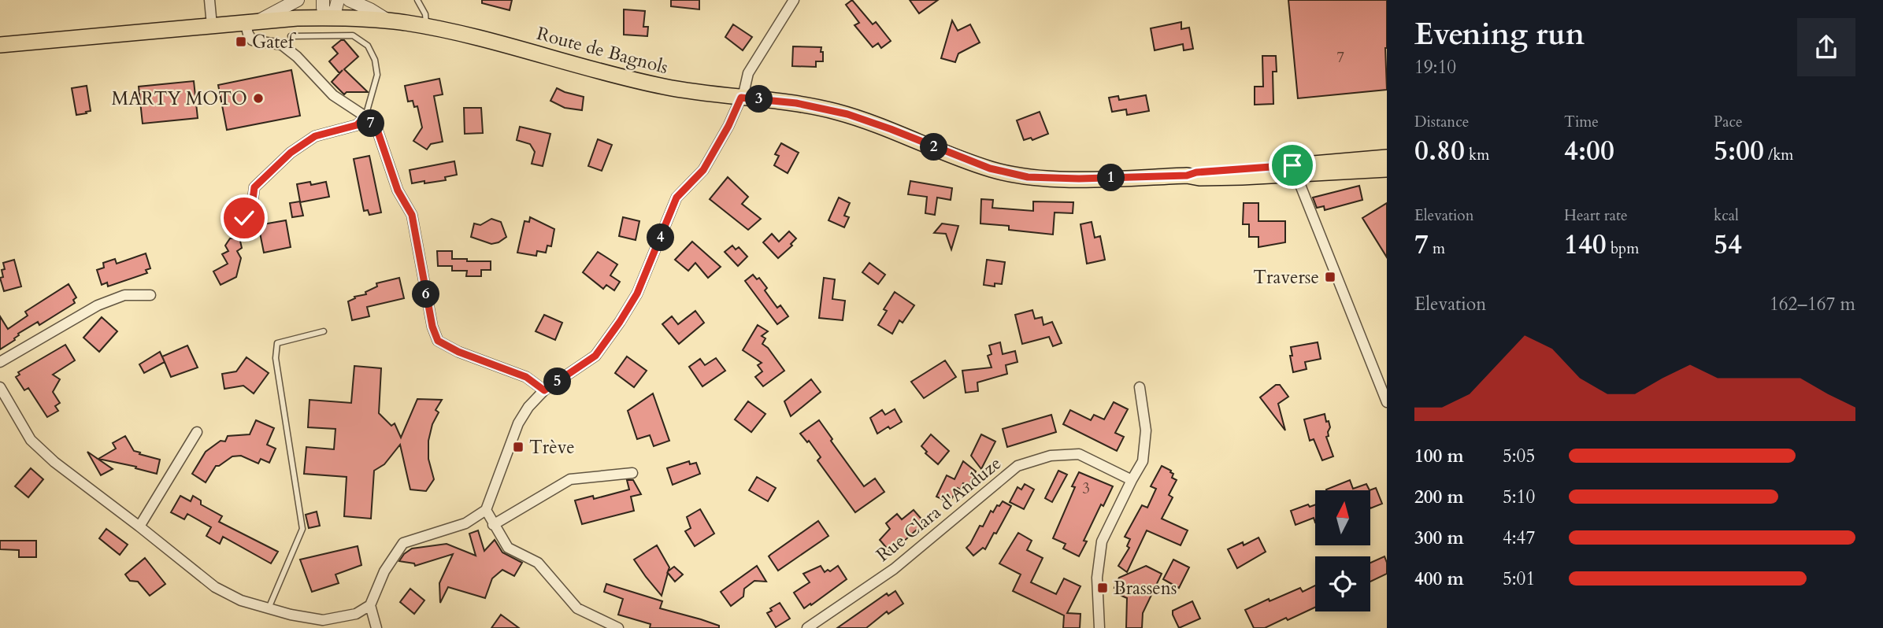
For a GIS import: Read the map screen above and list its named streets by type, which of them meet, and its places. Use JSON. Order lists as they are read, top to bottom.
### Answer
{
  "streets": {
    "main road": ["Route de Bagnols"],
    "street": ["Rue Clara d'Anduze"]
  },
  "places": {
    "transit": [
      "Gatef",
      "Traverse",
      "Trève",
      "Brassens"
    ],
    "other": ["MARTY MOTO"]
  },
  "house_numbers": ["7", "3"],
  "north": "top",
  "page": {
    "heading": ["Evening run", "19:10"],
    "pins": [
      "3",
      "7",
      "2",
      "1",
      "4",
      "6",
      "5"
    ],
    "stats": [
      ["Distance", "0.80 km"],
      ["Time", "4:00"],
      ["Pace", "5:00 /km"],
      ["Elevation", "7 m"],
      ["Heart rate", "140 bpm"],
      ["kcal", "54"]
    ],
    "chart": ["Elevation", "162–167 m"],
    "list": [
      {
        "name": "100 m",
        "note": "5:05"
      },
      {
        "name": "200 m",
        "note": "5:10"
      },
      {
        "name": "300 m",
        "note": "4:47"
      },
      {
        "name": "400 m",
        "note": "5:01"
      }
    ]
  }
}
